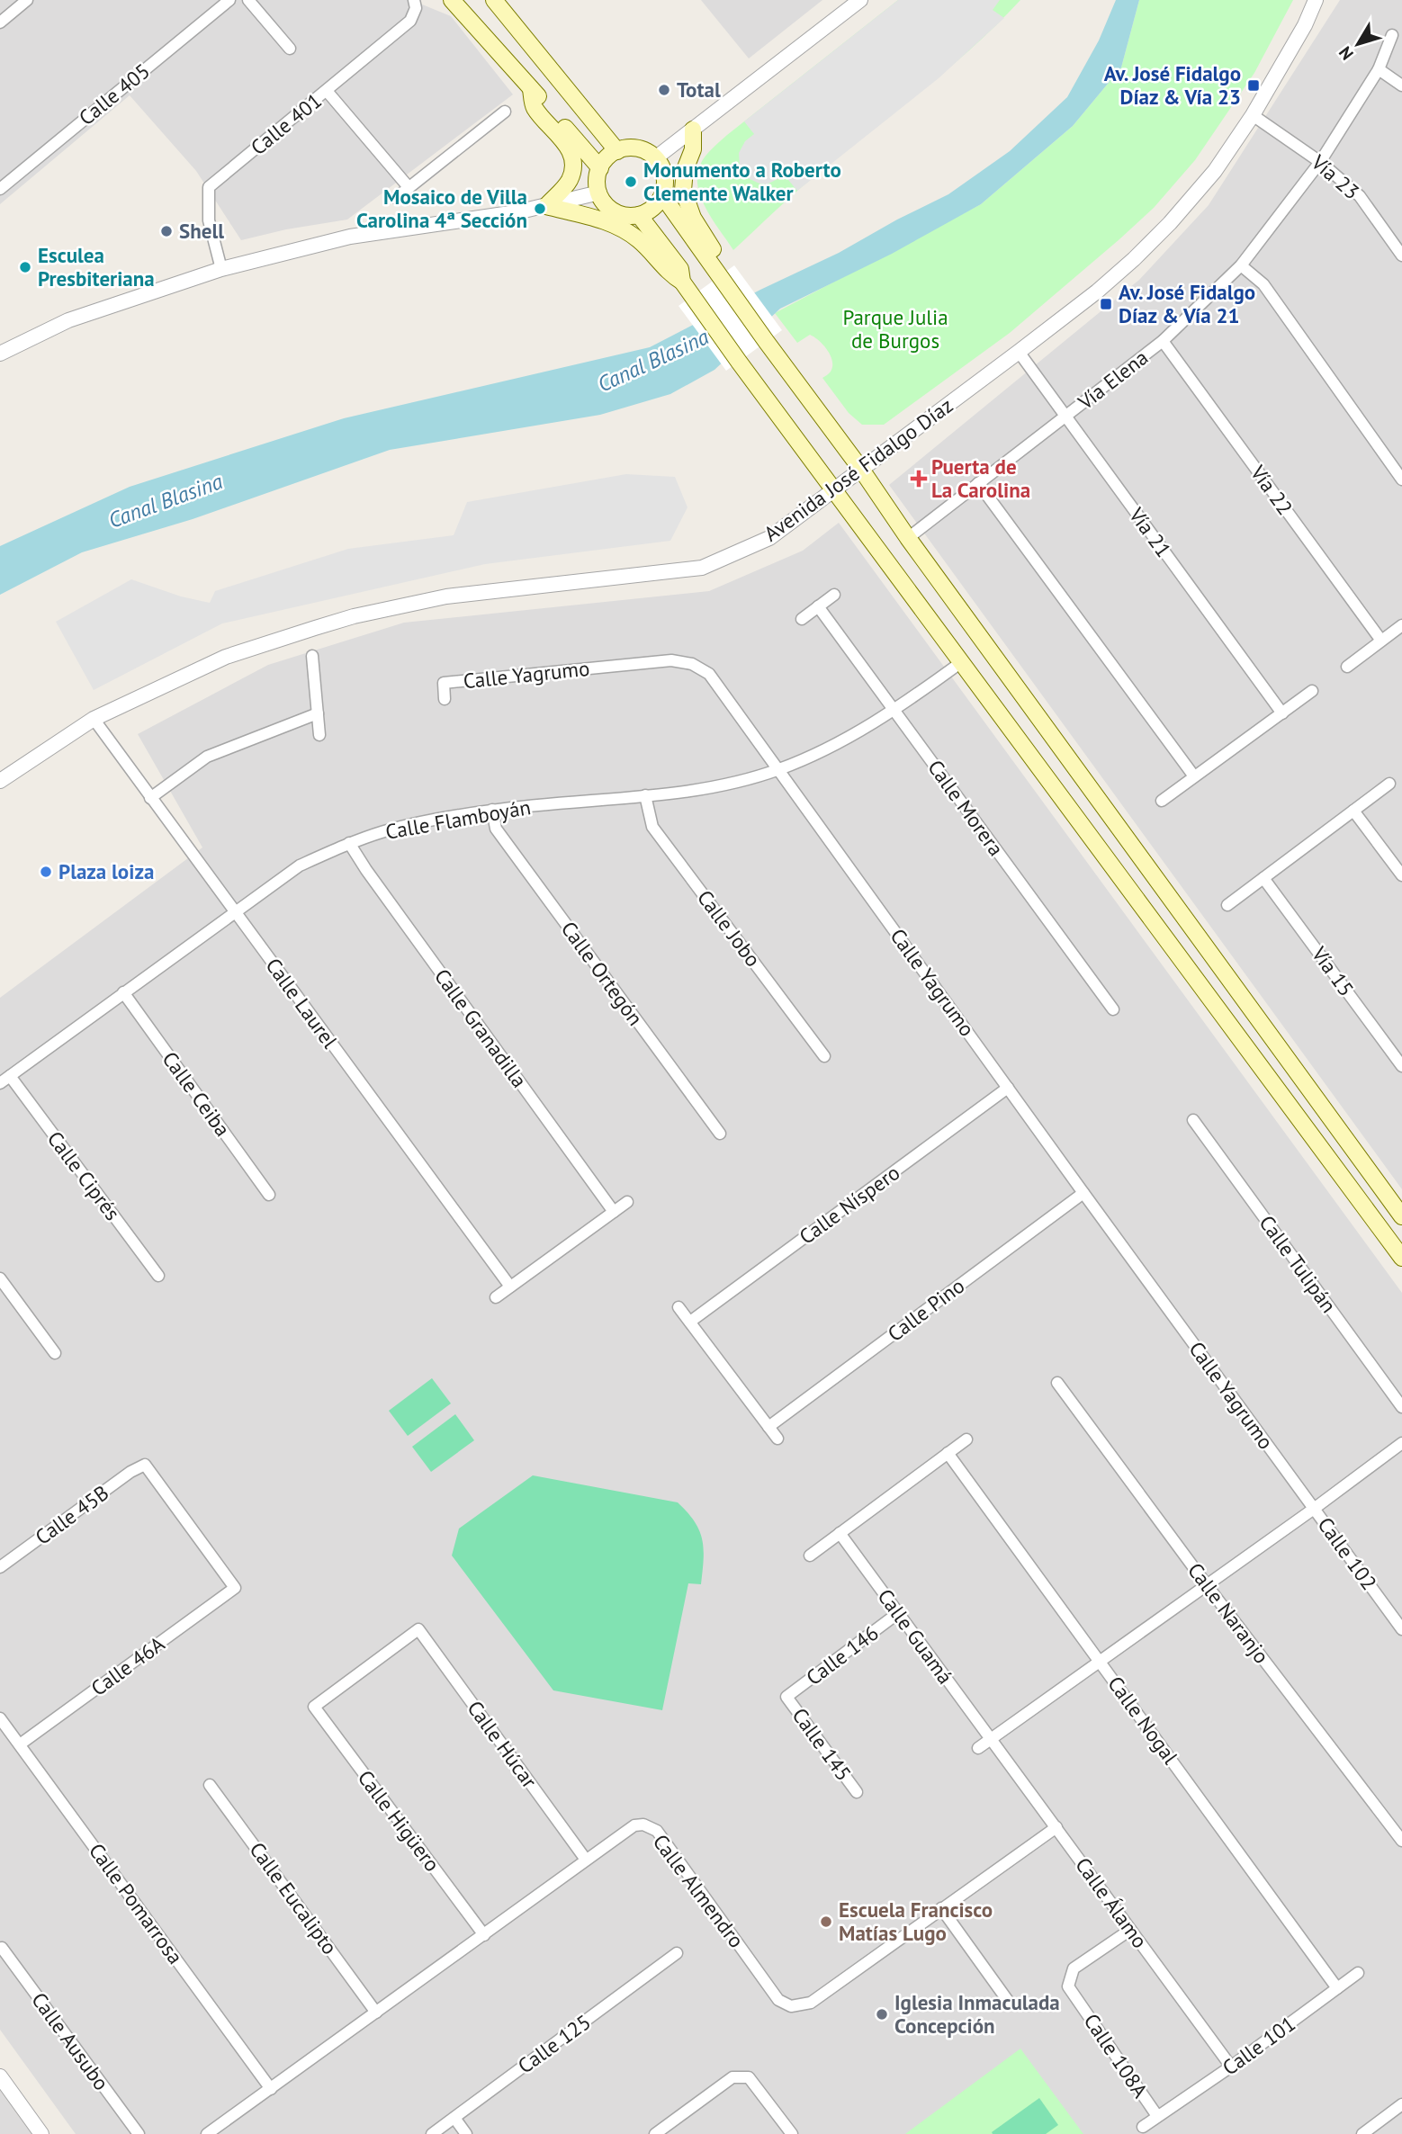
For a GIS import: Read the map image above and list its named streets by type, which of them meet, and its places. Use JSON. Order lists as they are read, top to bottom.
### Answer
{
  "streets": {
    "street": [
      "Calle 405",
      "Calle 401",
      "Vía 23",
      "Vía Elena",
      "Avenida José Fidalgo Díaz",
      "Vía 22",
      "Vía 21",
      "Calle Yagrumo",
      "Calle Morera",
      "Calle Flamboyán",
      "Calle Jobo",
      "Vía 15",
      "Calle Ortegón",
      "Calle Laurel",
      "Calle Granadilla",
      "Calle Ceiba",
      "Calle Ciprés",
      "Calle Níspero",
      "Calle Tulipán",
      "Calle Pino",
      "Calle 45B",
      "Calle 102",
      "Calle Naranjo",
      "Calle Guamá",
      "Calle 146",
      "Calle 46A",
      "Calle Nogal",
      "Calle Húcar",
      "Calle 145",
      "Calle Higüero",
      "Calle Almendro",
      "Calle Eucalipto",
      "Calle Álamo",
      "Calle Pomarrosa",
      "Calle Ausubo",
      "Calle 125",
      "Calle 101",
      "Calle 108A"
    ]
  },
  "crossings": [
    ["Vía 23", "Vía Elena"],
    ["Vía 23", "Avenida José Fidalgo Díaz"],
    ["Vía Elena", "Vía 22"],
    ["Vía Elena", "Vía 21"],
    ["Avenida José Fidalgo Díaz", "Vía 21"],
    ["Avenida José Fidalgo Díaz", "Calle Laurel"],
    ["Calle Yagrumo", "Calle Flamboyán"],
    ["Calle Yagrumo", "Calle Níspero"],
    ["Calle Yagrumo", "Calle Pino"],
    ["Calle Yagrumo", "Calle 102"],
    ["Calle Morera", "Calle Flamboyán"],
    ["Calle Flamboyán", "Calle Jobo"],
    ["Calle Flamboyán", "Calle Ortegón"],
    ["Calle Flamboyán", "Calle Laurel"],
    ["Calle Flamboyán", "Calle Granadilla"],
    ["Calle Flamboyán", "Calle Ceiba"],
    ["Calle Flamboyán", "Calle Ciprés"],
    ["Calle 45B", "Calle 46A"],
    ["Calle Guamá", "Calle 146"],
    ["Calle Guamá", "Calle Álamo"],
    ["Calle 146", "Calle 145"],
    ["Calle 46A", "Calle Pomarrosa"],
    ["Calle Nogal", "Calle 101"],
    ["Calle Húcar", "Calle Higüero"],
    ["Calle Húcar", "Calle Almendro"],
    ["Calle Higüero", "Calle Almendro"],
    ["Calle Almendro", "Calle Eucalipto"],
    ["Calle Almendro", "Calle Álamo"],
    ["Calle Almendro", "Calle Pomarrosa"],
    ["Calle Álamo", "Calle 101"],
    ["Calle Álamo", "Calle 108A"],
    ["Calle 101", "Calle 108A"]
  ],
  "water": ["Canal Blasina"],
  "parks": ["Parque Julia de Burgos"],
  "places": {
    "transit": ["Av. José Fidalgo Díaz & Vía 23", "Av. José Fidalgo Díaz & Vía 21"],
    "other": [
      "Total",
      "Monumento a Roberto Clemente Walker",
      "Mosaico de Villa Carolina 4ª Sección",
      "Shell",
      "Esculea Presbiteriana",
      "Plaza loiza",
      "Escuela Francisco Matías Lugo",
      "Iglesia Inmaculada Concepción"
    ],
    "health": ["Puerta de La Carolina"]
  },
  "north": "bottom left"
}
